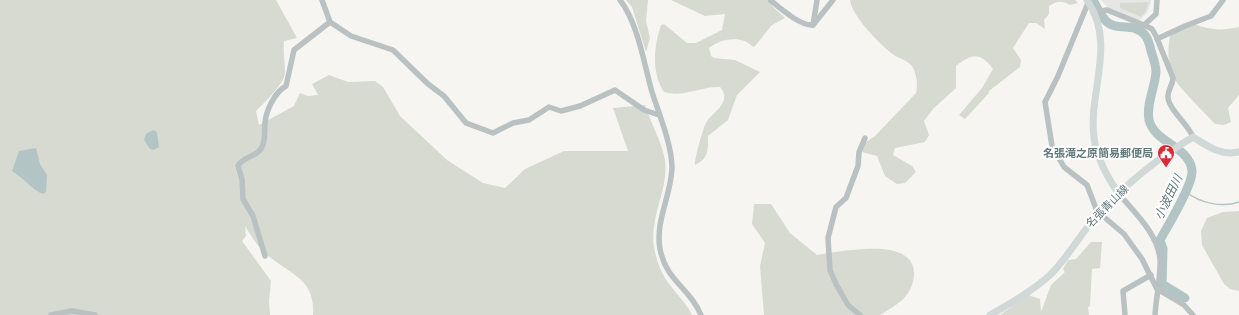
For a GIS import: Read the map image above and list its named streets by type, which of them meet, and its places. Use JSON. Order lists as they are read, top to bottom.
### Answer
{
  "streets": {
    "main road": ["名張青山線"]
  },
  "water": ["小波田川"],
  "places": {
    "public building": ["名張滝之原簡易郵便局"]
  }
}
